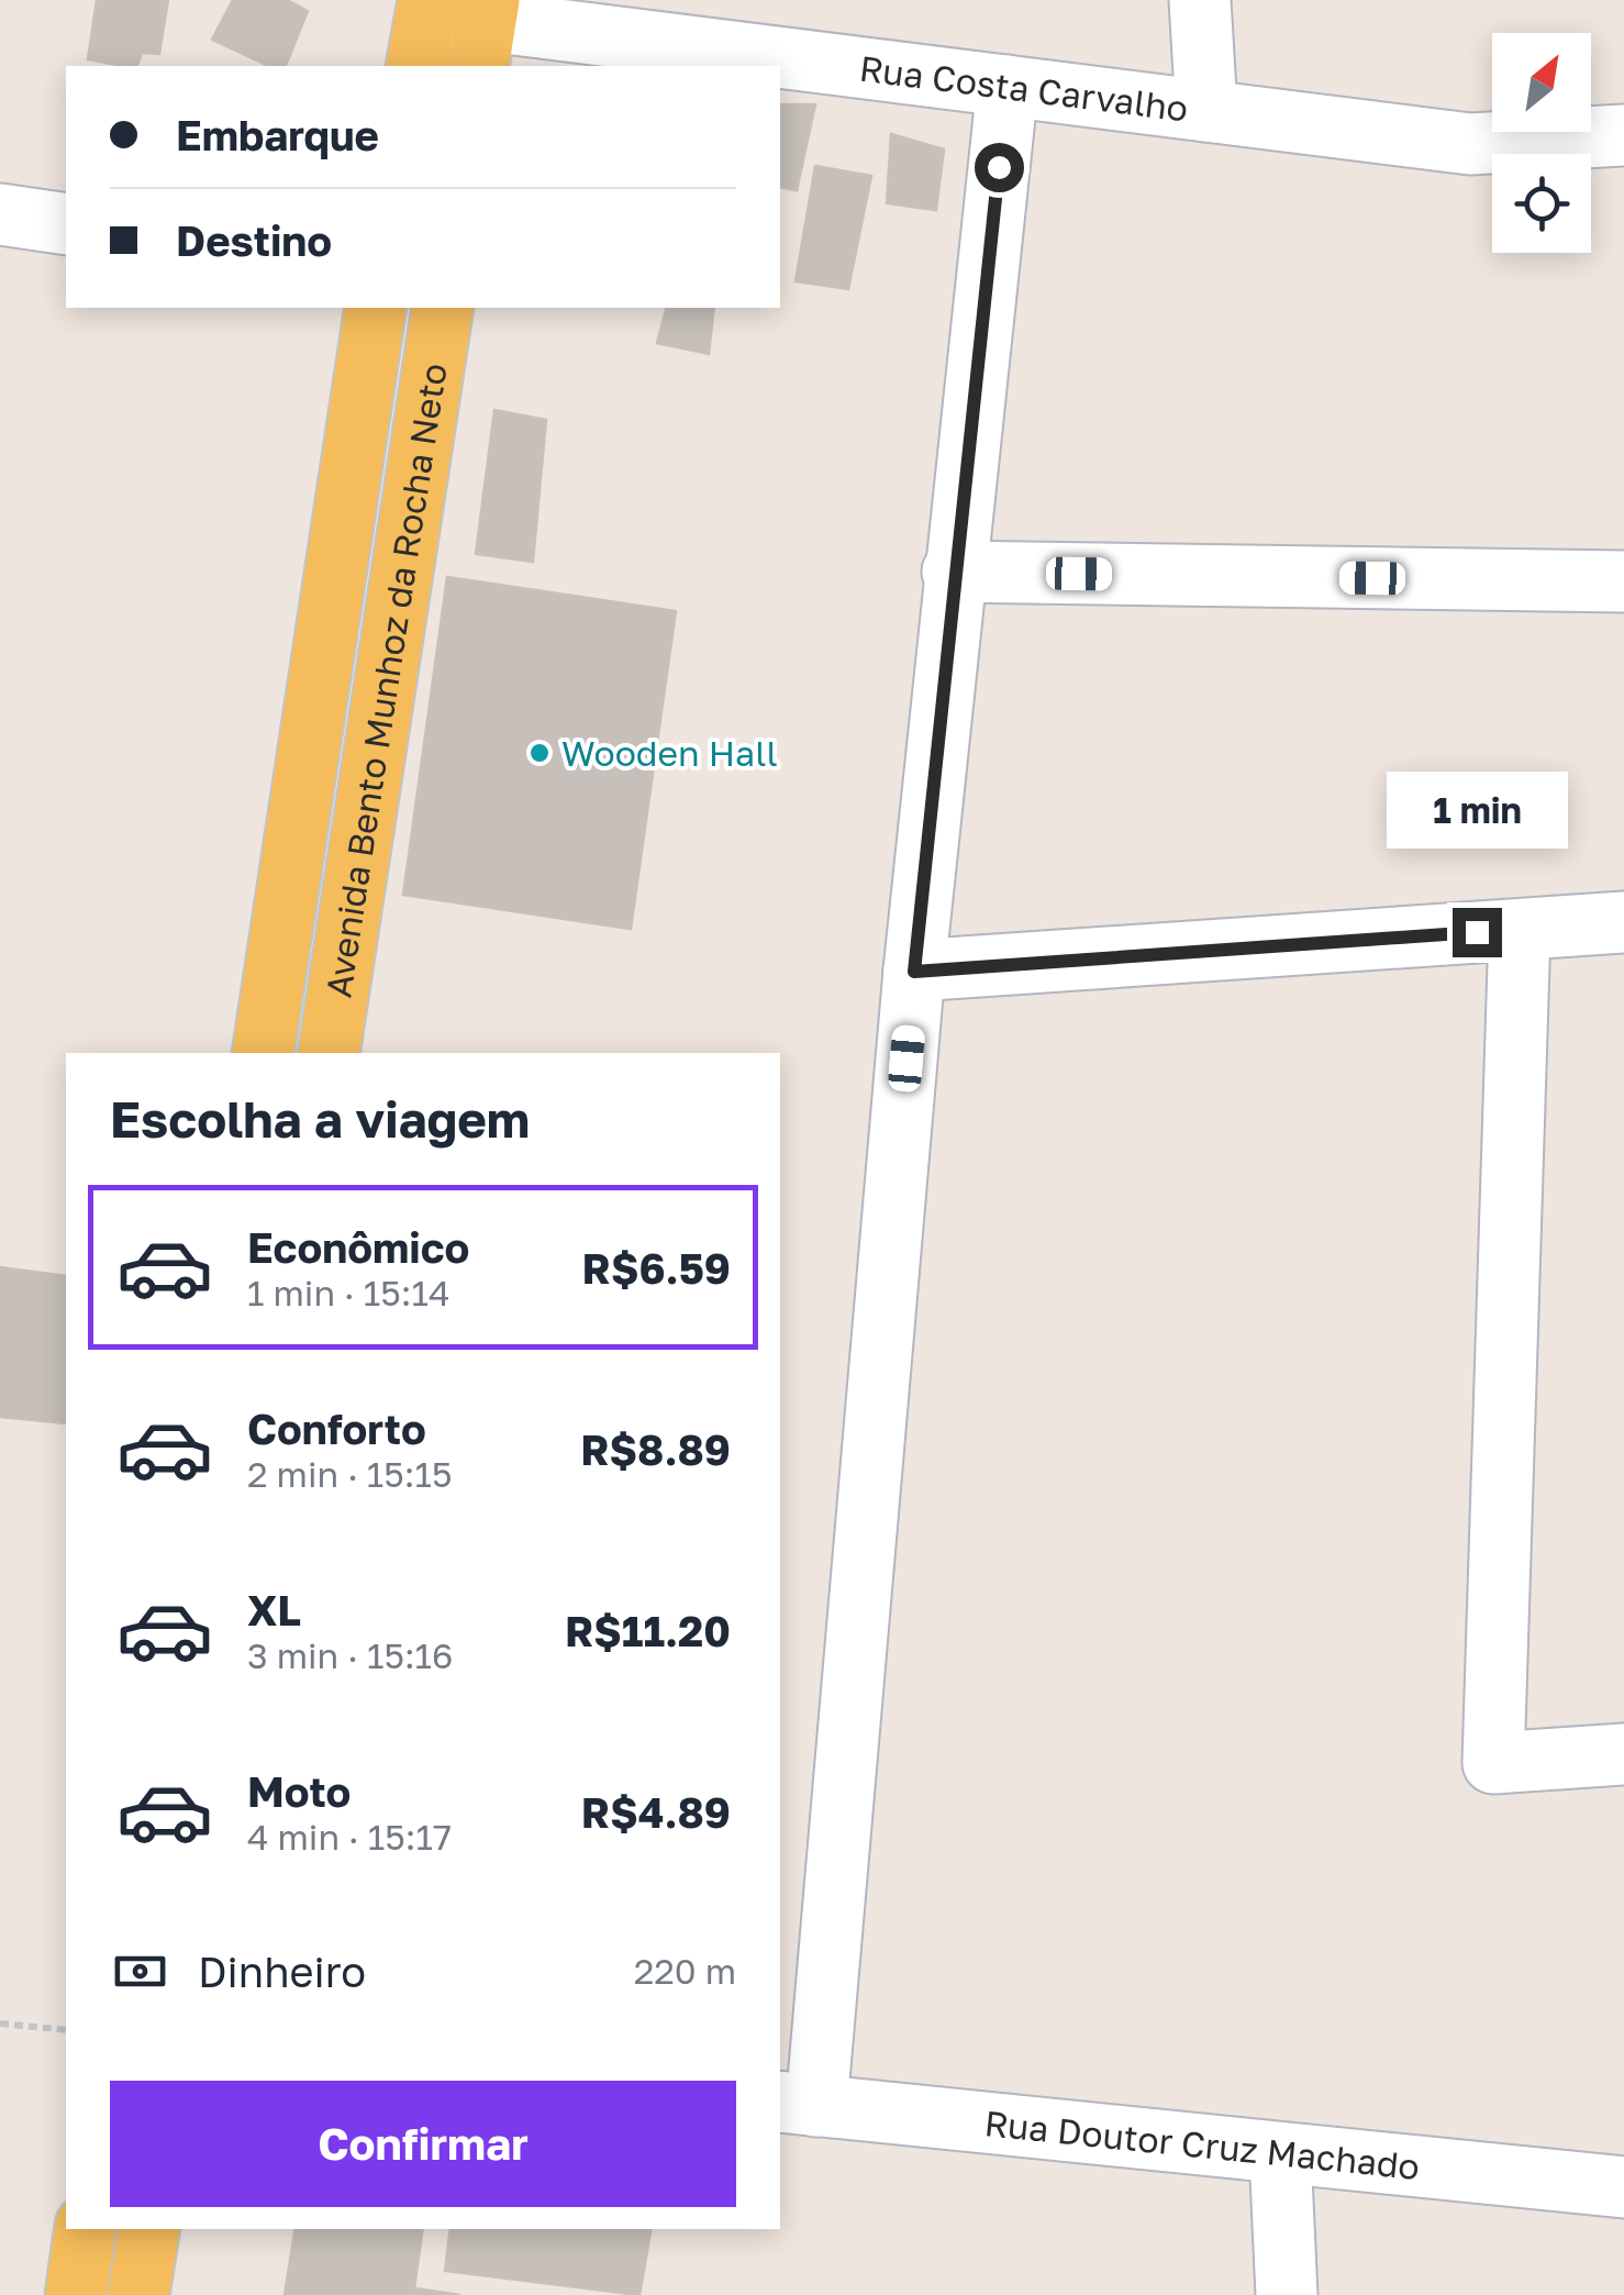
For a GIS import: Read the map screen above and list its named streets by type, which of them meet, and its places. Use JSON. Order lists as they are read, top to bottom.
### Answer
{
  "streets": {
    "main road": ["Avenida Bento Munhoz da Rocha Neto"],
    "street": ["Rua Costa Carvalho", "Rua Doutor Cruz Machado"]
  },
  "places": ["Wooden Hall"],
  "north": "top right",
  "page": {
    "banner": ["Embarque", "Destino"],
    "bubble": "1 min",
    "heading": "Escolha a viagem",
    "list": [
      {
        "name": "Econômico",
        "note": "1 min · 15:14",
        "value": "R$6.59"
      },
      {
        "name": "Conforto",
        "note": "2 min · 15:15",
        "value": "R$8.89"
      },
      {
        "name": "XL",
        "note": "3 min · 15:16",
        "value": "R$11.20"
      },
      {
        "name": "Moto",
        "note": "4 min · 15:17",
        "value": "R$4.89"
      }
    ],
    "pay": ["Dinheiro", "220 m"],
    "buttons": "Confirmar"
  }
}
